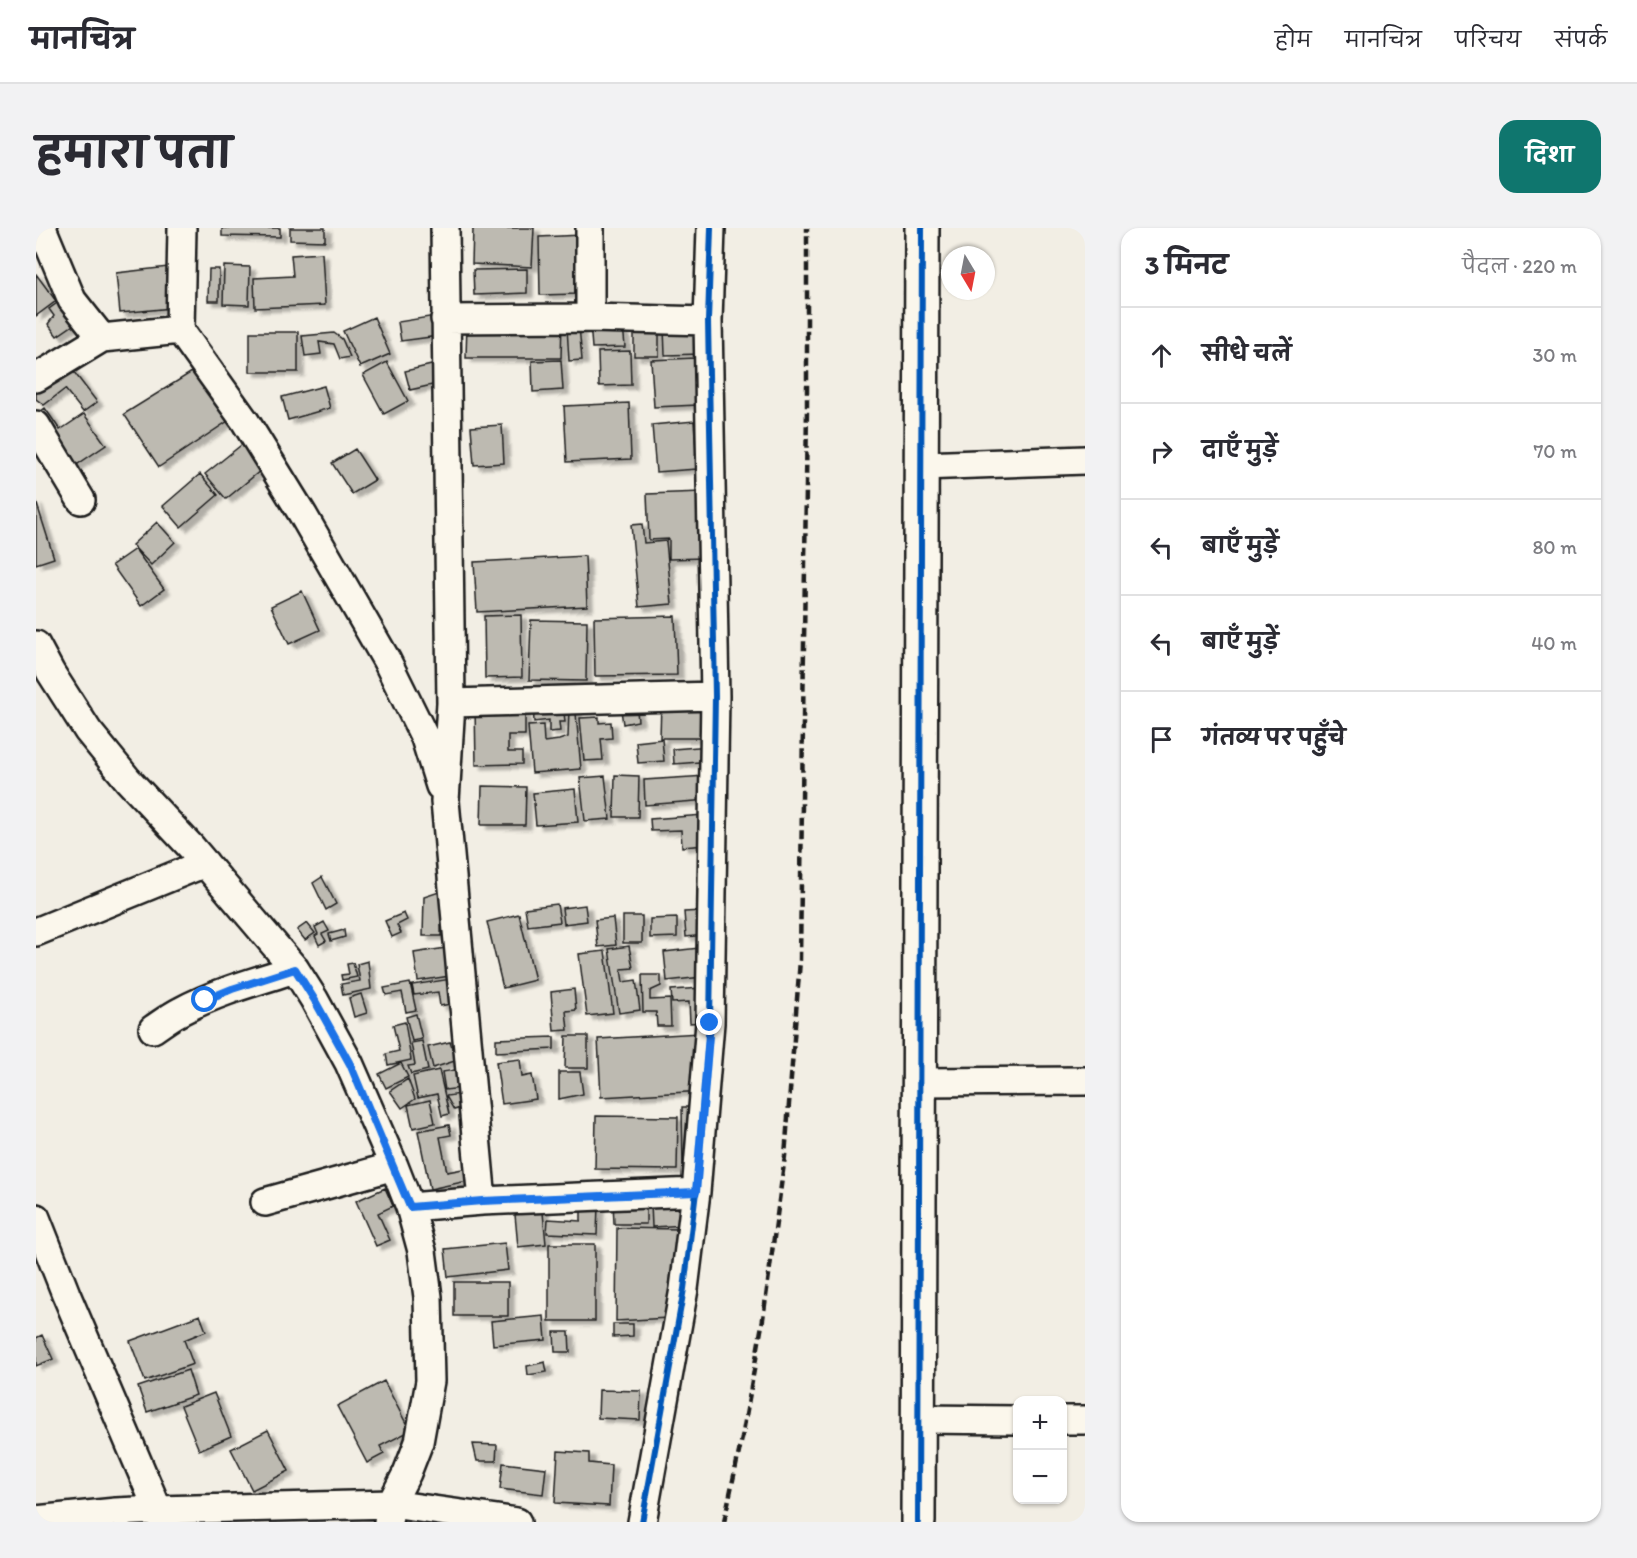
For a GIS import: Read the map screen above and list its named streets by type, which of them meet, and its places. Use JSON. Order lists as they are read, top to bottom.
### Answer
{
  "north": "bottom",
  "page": {
    "header": "मानचित्र",
    "nav": [
      "होम",
      "मानचित्र",
      "परिचय",
      "संपर्क"
    ],
    "title": "हमारा पता",
    "buttons": "दिशा",
    "heading": ["3 मिनट", "पैदल · 220 m"],
    "list": [
      ["सीधे चलें", "30 m"],
      ["दाएँ मुड़ें", "70 m"],
      ["बाएँ मुड़ें", "80 m"],
      ["बाएँ मुड़ें", "40 m"],
      "गंतव्य पर पहुँचे"
    ],
    "map_buttons": ["+", "−"]
  }
}
